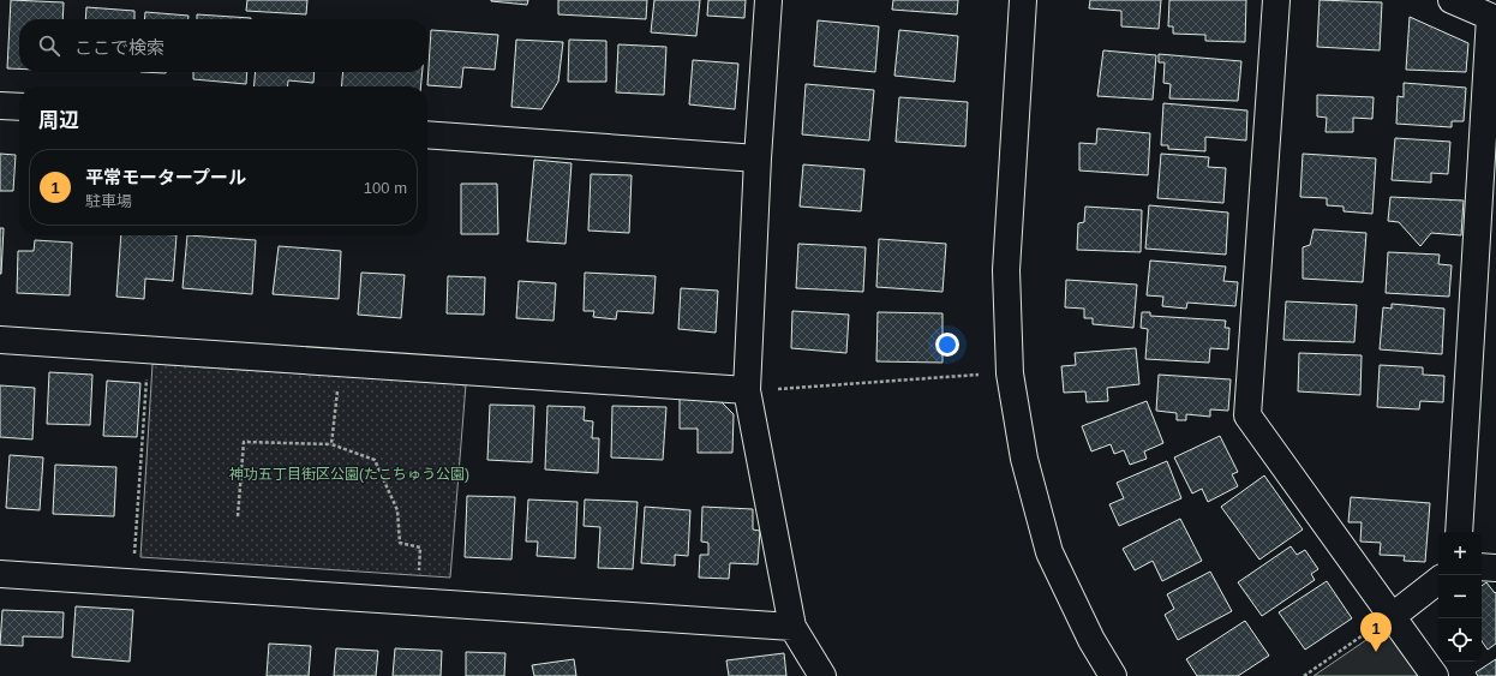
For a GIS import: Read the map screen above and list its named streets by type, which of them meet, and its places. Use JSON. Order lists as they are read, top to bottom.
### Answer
{
  "parks": ["神功五丁目街区公園(たこちゅう公園)"],
  "page": {
    "search": "ここで検索",
    "heading": "周辺",
    "list": [
      {
        "mark": "1",
        "name": "平常モータープール",
        "note": "駐車場",
        "value": "100 m"
      }
    ],
    "map_buttons": ["+", "−"],
    "pins": "1"
  }
}
